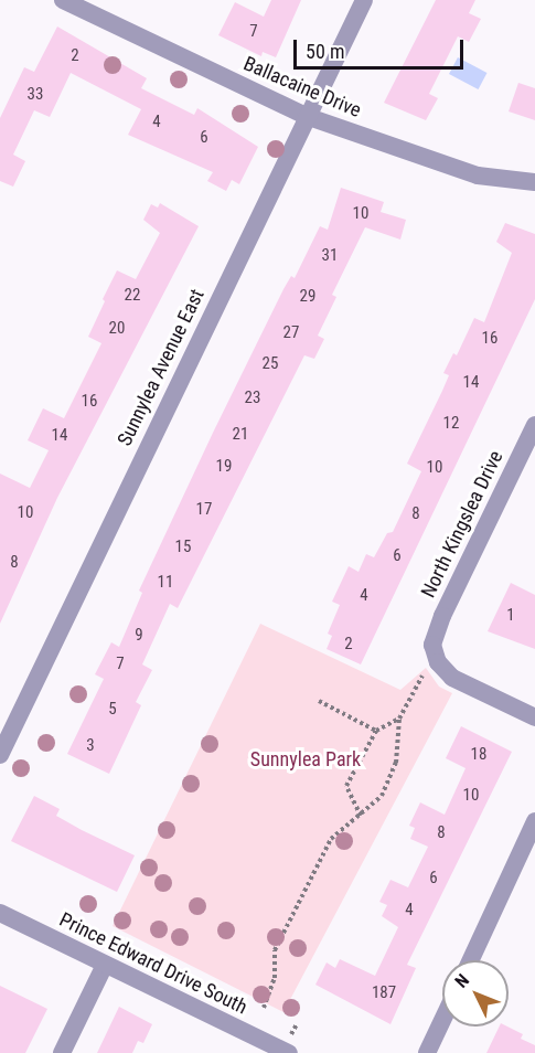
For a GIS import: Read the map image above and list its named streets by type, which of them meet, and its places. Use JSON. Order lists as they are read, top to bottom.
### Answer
{
  "streets": {
    "street": [
      "Ballacaine Drive",
      "Sunnylea Avenue East",
      "North Kingslea Drive",
      "Prince Edward Drive South"
    ]
  },
  "crossings": [
    ["Ballacaine Drive", "Sunnylea Avenue East"]
  ],
  "parks": ["Sunnylea Park"],
  "house_numbers": [
    "7",
    "2",
    "33",
    "4",
    "6",
    "10",
    "31",
    "22",
    "29",
    "20",
    "27",
    "16",
    "25",
    "14",
    "23",
    "16",
    "12",
    "21",
    "14",
    "19",
    "10",
    "17",
    "10",
    "8",
    "15",
    "6",
    "8",
    "11",
    "4",
    "1",
    "9",
    "2",
    "7",
    "5",
    "3",
    "18",
    "10",
    "8",
    "6",
    "4",
    "187"
  ],
  "scale_bar": "50 m",
  "north": "top left"
}
